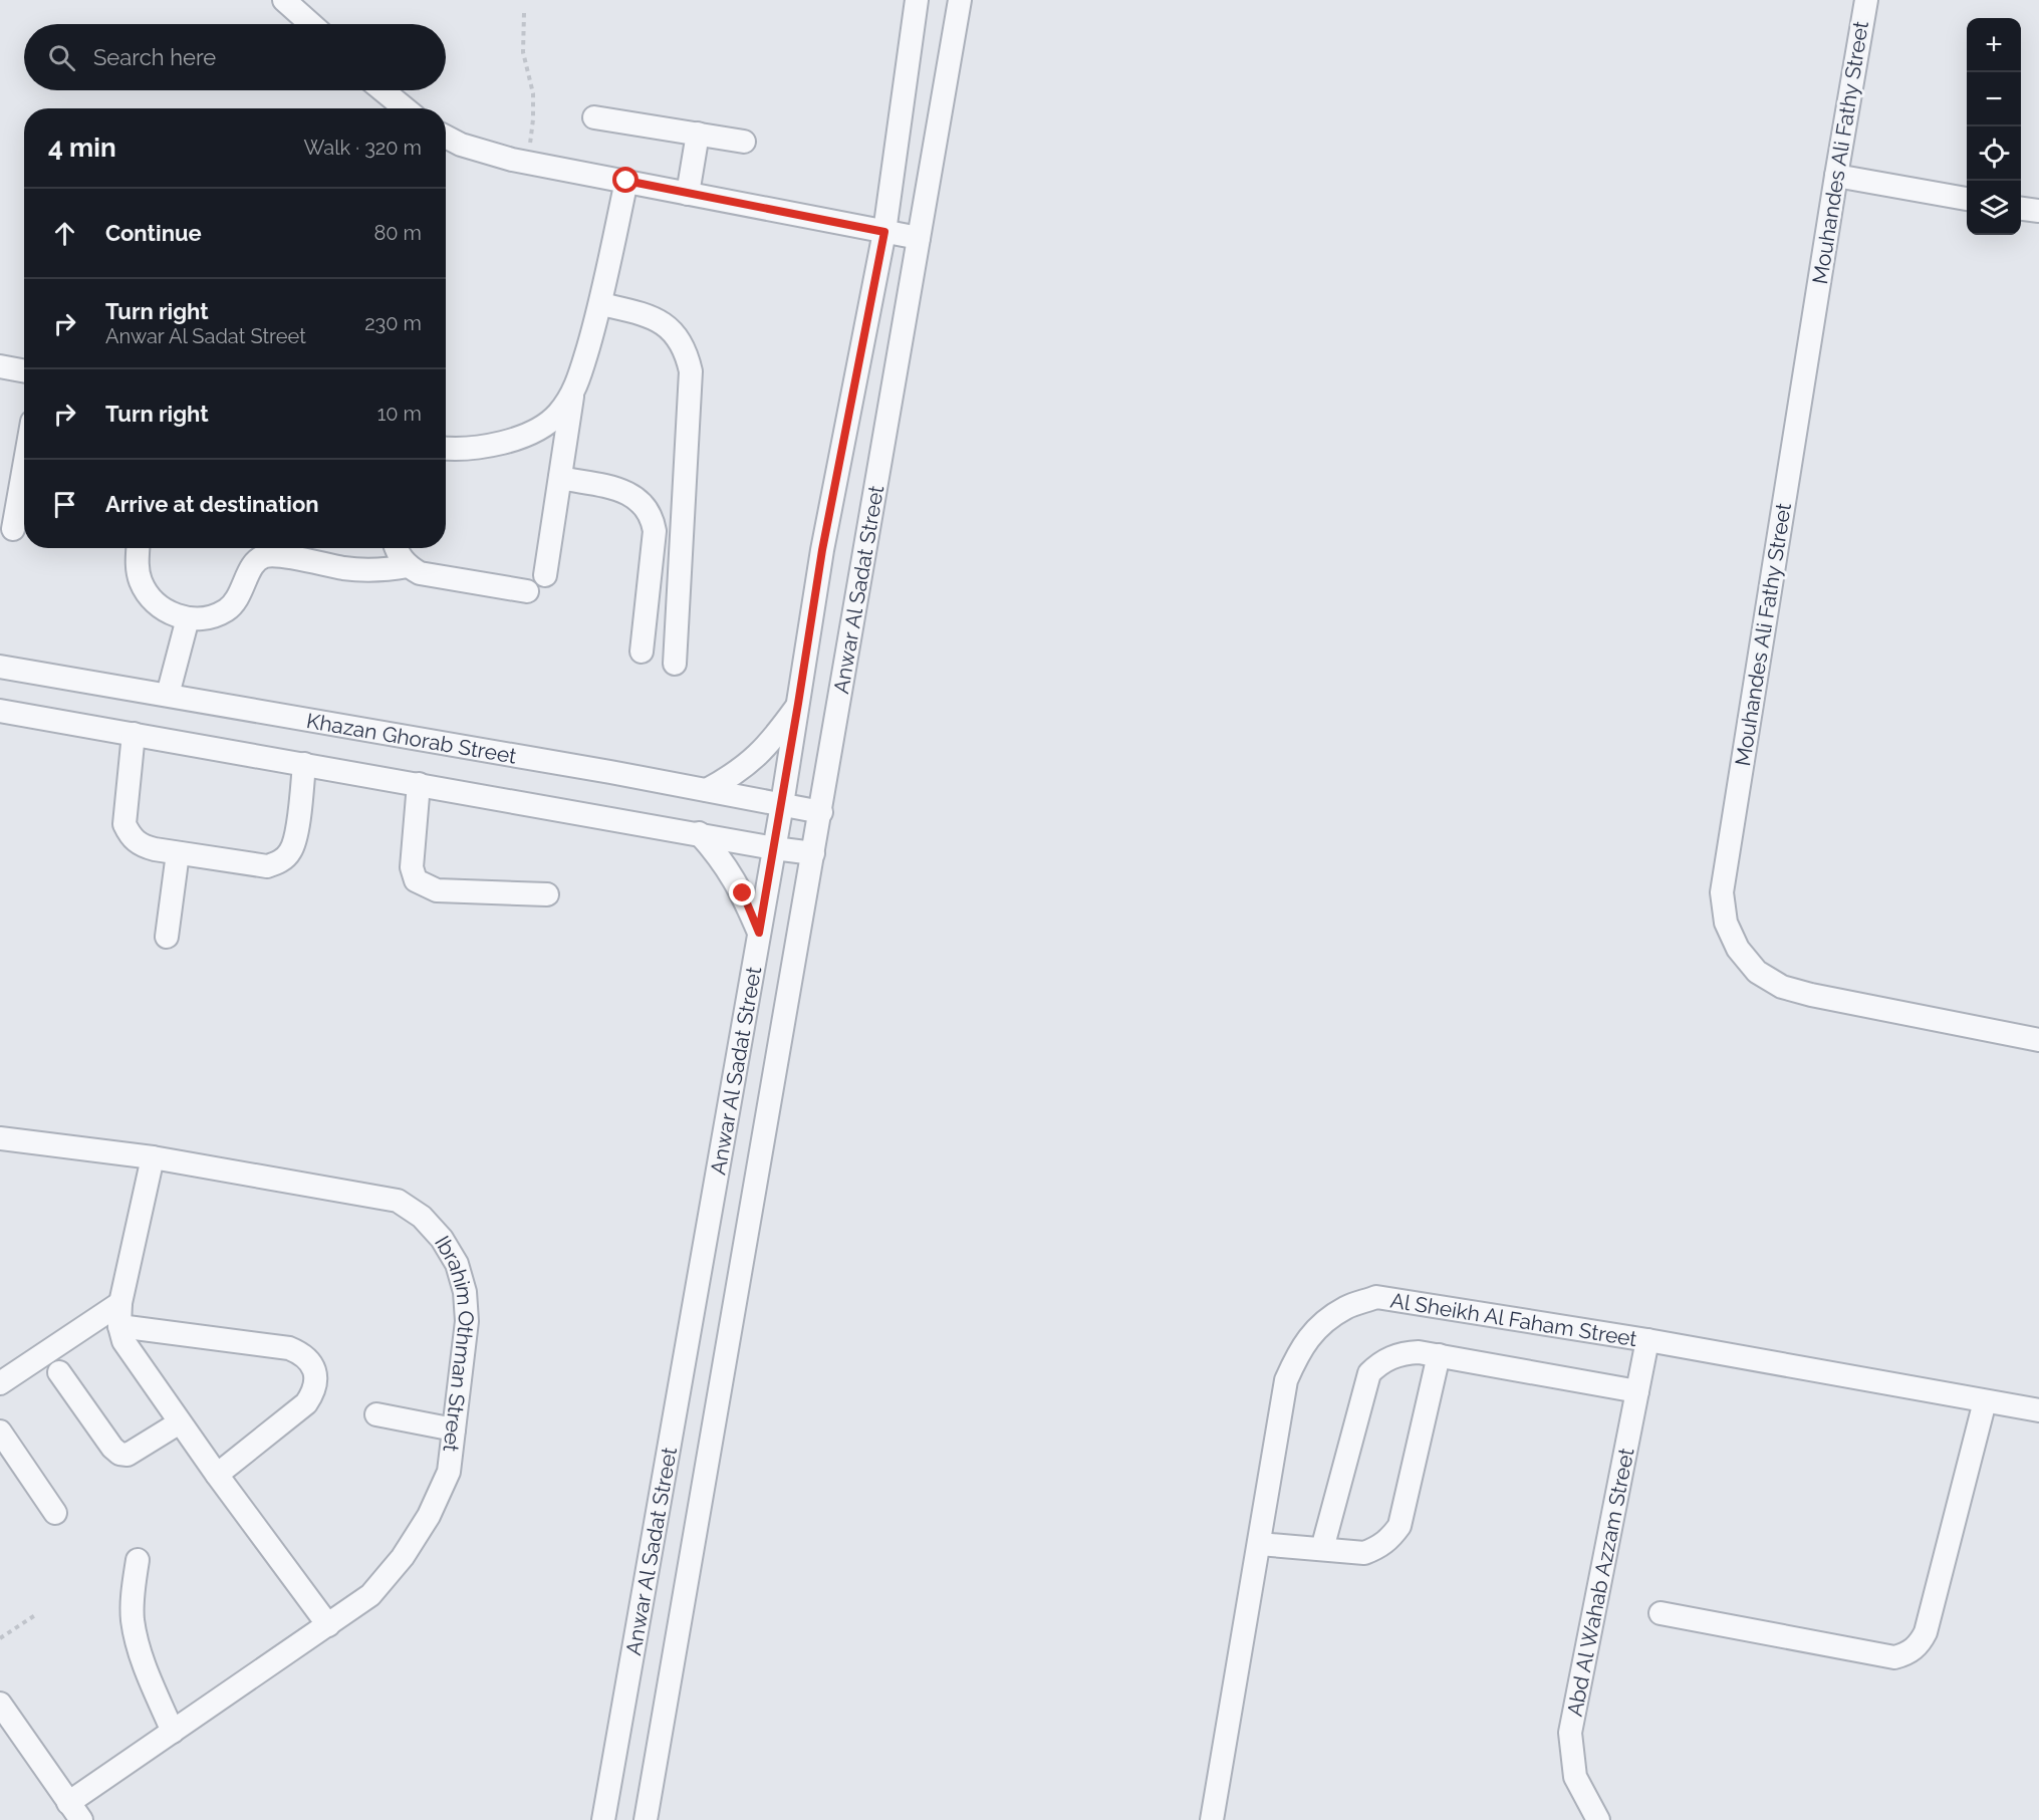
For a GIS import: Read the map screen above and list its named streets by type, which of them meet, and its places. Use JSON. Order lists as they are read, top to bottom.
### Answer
{
  "streets": {
    "street": [
      "Mouhandes Ali Fathy Street",
      "Anwar Al Sadat Street",
      "Khazan Ghorab Street",
      "Al Sheikh Al Faham Street",
      "Ibrahim Othman Street",
      "Abd Al Wahab Azzam Street"
    ]
  },
  "crossings": [
    ["Anwar Al Sadat Street", "Khazan Ghorab Street"],
    ["Al Sheikh Al Faham Street", "Abd Al Wahab Azzam Street"]
  ],
  "page": {
    "map_buttons": ["+", "−"],
    "search": "Search here",
    "heading": ["4 min", "Walk · 320 m"],
    "list": [
      ["Continue", "80 m"],
      ["Turn right", "Anwar Al Sadat Street", "230 m"],
      ["Turn right", "10 m"],
      "Arrive at destination"
    ]
  }
}
